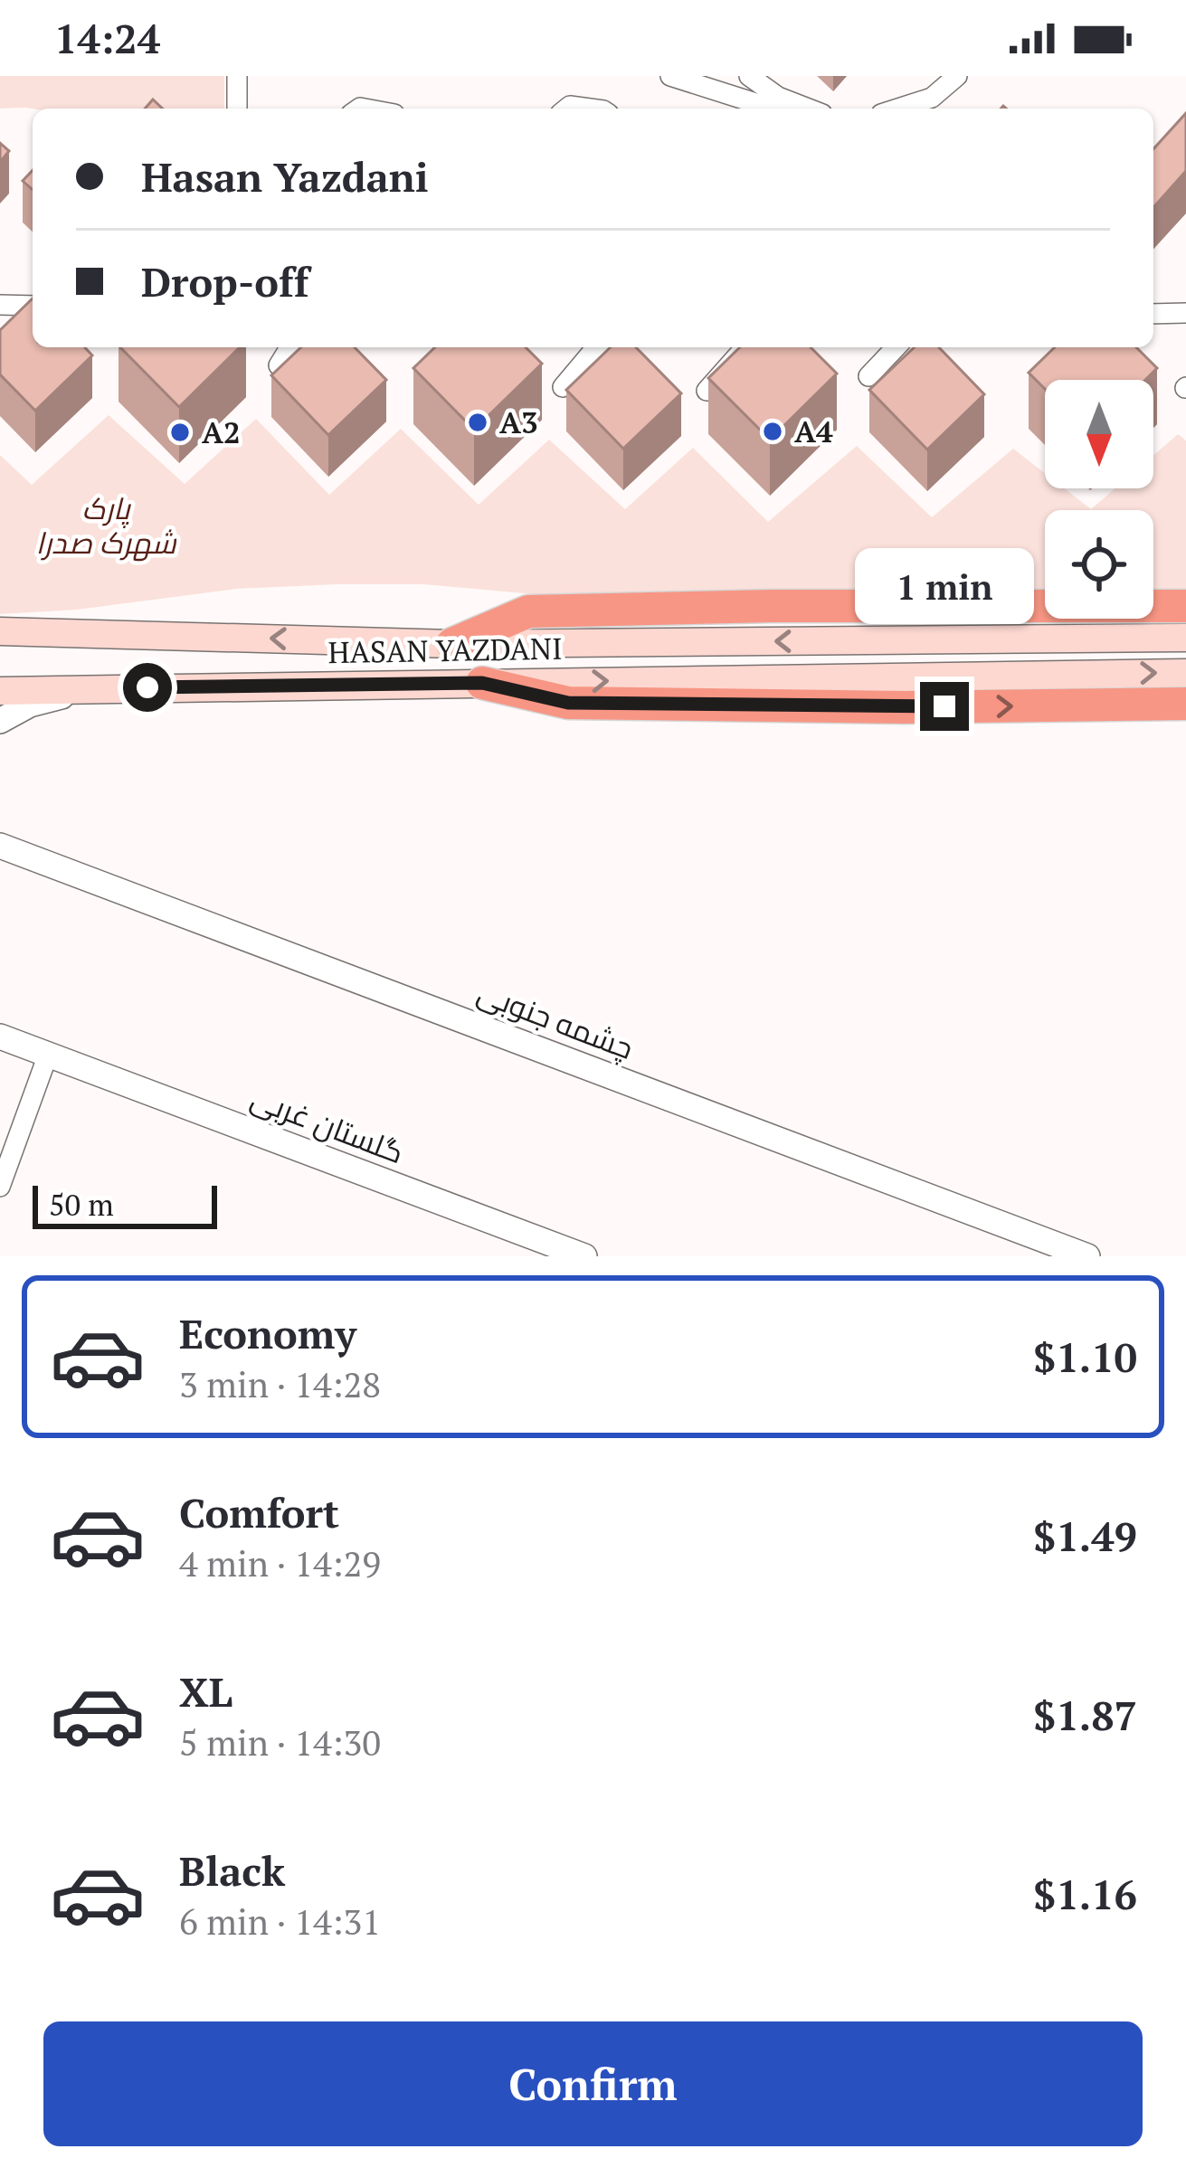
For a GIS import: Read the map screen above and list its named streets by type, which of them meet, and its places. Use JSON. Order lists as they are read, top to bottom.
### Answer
{
  "streets": {
    "main road": ["HASAN YAZDANI"],
    "street": ["چشمه جنوبی", "گلستان غربی"]
  },
  "parks": ["پارک شهرک صدرا"],
  "places": ["A3", "A4", "A2"],
  "scale_bar": "50 m",
  "north": "bottom",
  "page": {
    "status": "14:24",
    "banner": ["Hasan Yazdani", "Drop-off"],
    "bubble": "1 min",
    "scale": "50 m",
    "list": [
      {
        "name": "Economy",
        "note": "3 min · 14:28",
        "value": "$1.10"
      },
      {
        "name": "Comfort",
        "note": "4 min · 14:29",
        "value": "$1.49"
      },
      {
        "name": "XL",
        "note": "5 min · 14:30",
        "value": "$1.87"
      },
      {
        "name": "Black",
        "note": "6 min · 14:31",
        "value": "$1.16"
      }
    ],
    "buttons": "Confirm"
  }
}
